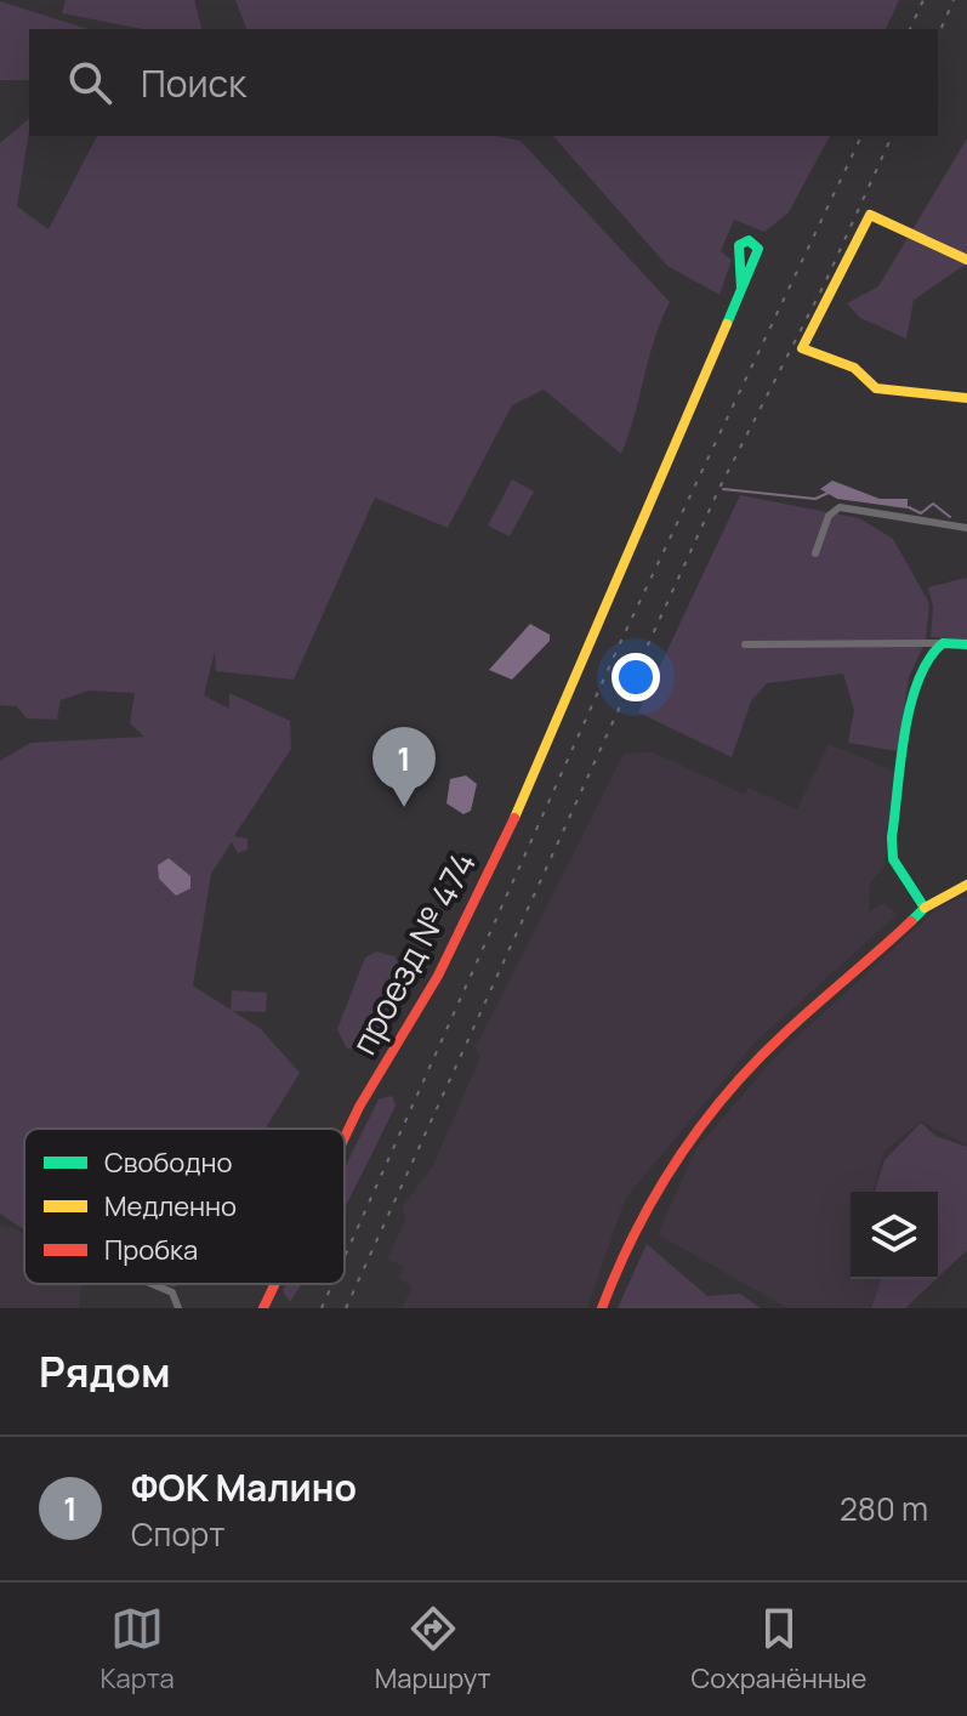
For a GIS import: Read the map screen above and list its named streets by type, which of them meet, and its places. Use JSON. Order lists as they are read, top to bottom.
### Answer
{
  "streets": {
    "street": ["проезд № 474"]
  },
  "legend": ["Свободно", "Медленно", "Пробка"],
  "page": {
    "search": "Поиск",
    "pins": "1",
    "heading": "Рядом",
    "list": [
      {
        "mark": "1",
        "name": "ФОК Малино",
        "note": "Спорт",
        "value": "280 m"
      }
    ],
    "nav": ["Карта", "Маршрут", "Сохранённые"]
  }
}
